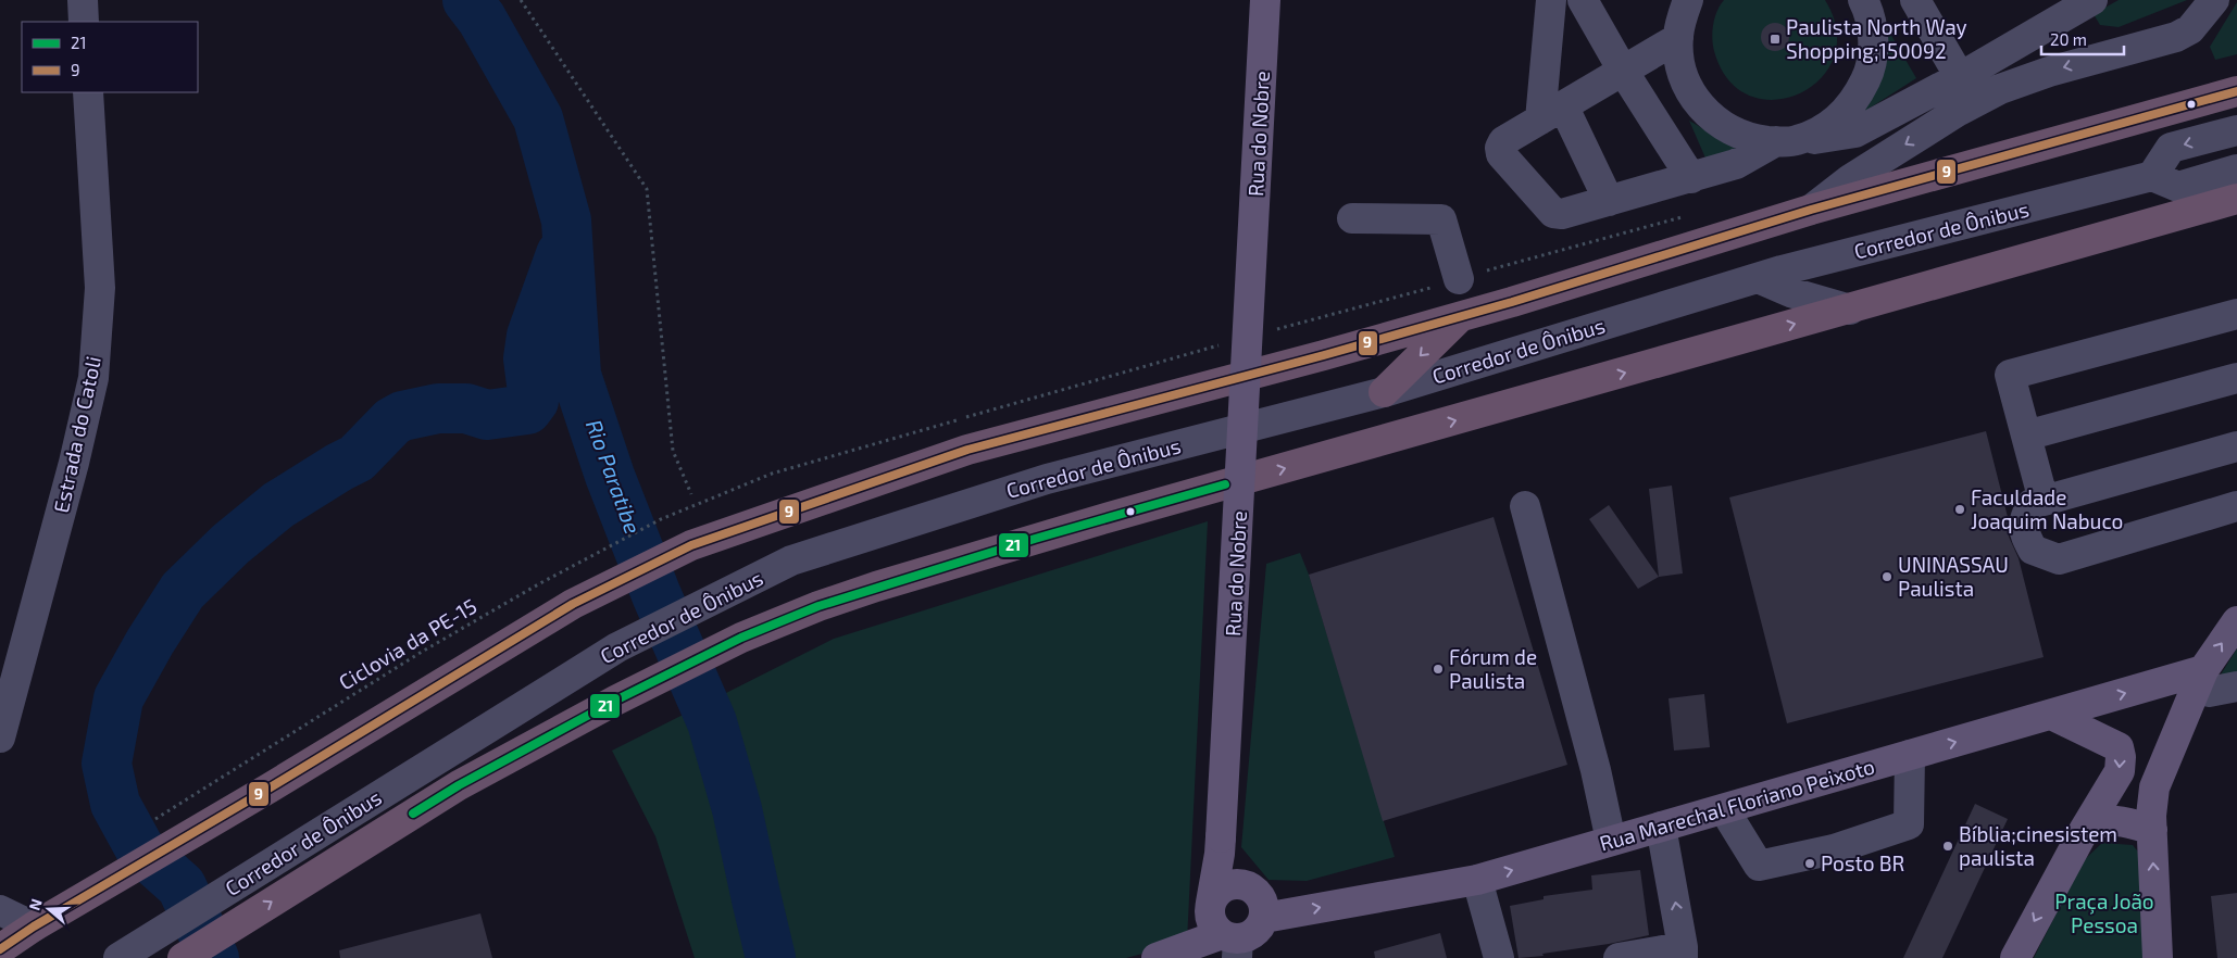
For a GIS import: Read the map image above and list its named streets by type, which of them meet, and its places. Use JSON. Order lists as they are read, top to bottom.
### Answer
{
  "streets": {
    "main road": ["Rua do Nobre", "Rua Marechal Floriano Peixoto"],
    "street": ["Corredor de Ônibus", "Estrada do Catoli"],
    "path": ["Ciclovia da PE-15"]
  },
  "crossings": [
    ["Rua do Nobre", "Rua Marechal Floriano Peixoto"]
  ],
  "one_way": ["Rua Marechal Floriano Peixoto"],
  "water": ["Rio Paratibe"],
  "parks": ["Praça João Pessoa"],
  "places": {
    "transit": ["Paulista North Way Shopping;150092"],
    "other": [
      "Faculdade Joaquim Nabuco",
      "UNINASSAU Paulista",
      "Fórum de Paulista",
      "Bíblia;cinesistem paulista",
      "Posto BR"
    ]
  },
  "lines": ["transit line 9", "transit line 21"],
  "legend": ["21", "9"],
  "scale_bar": "20 m",
  "north": "left"
}
